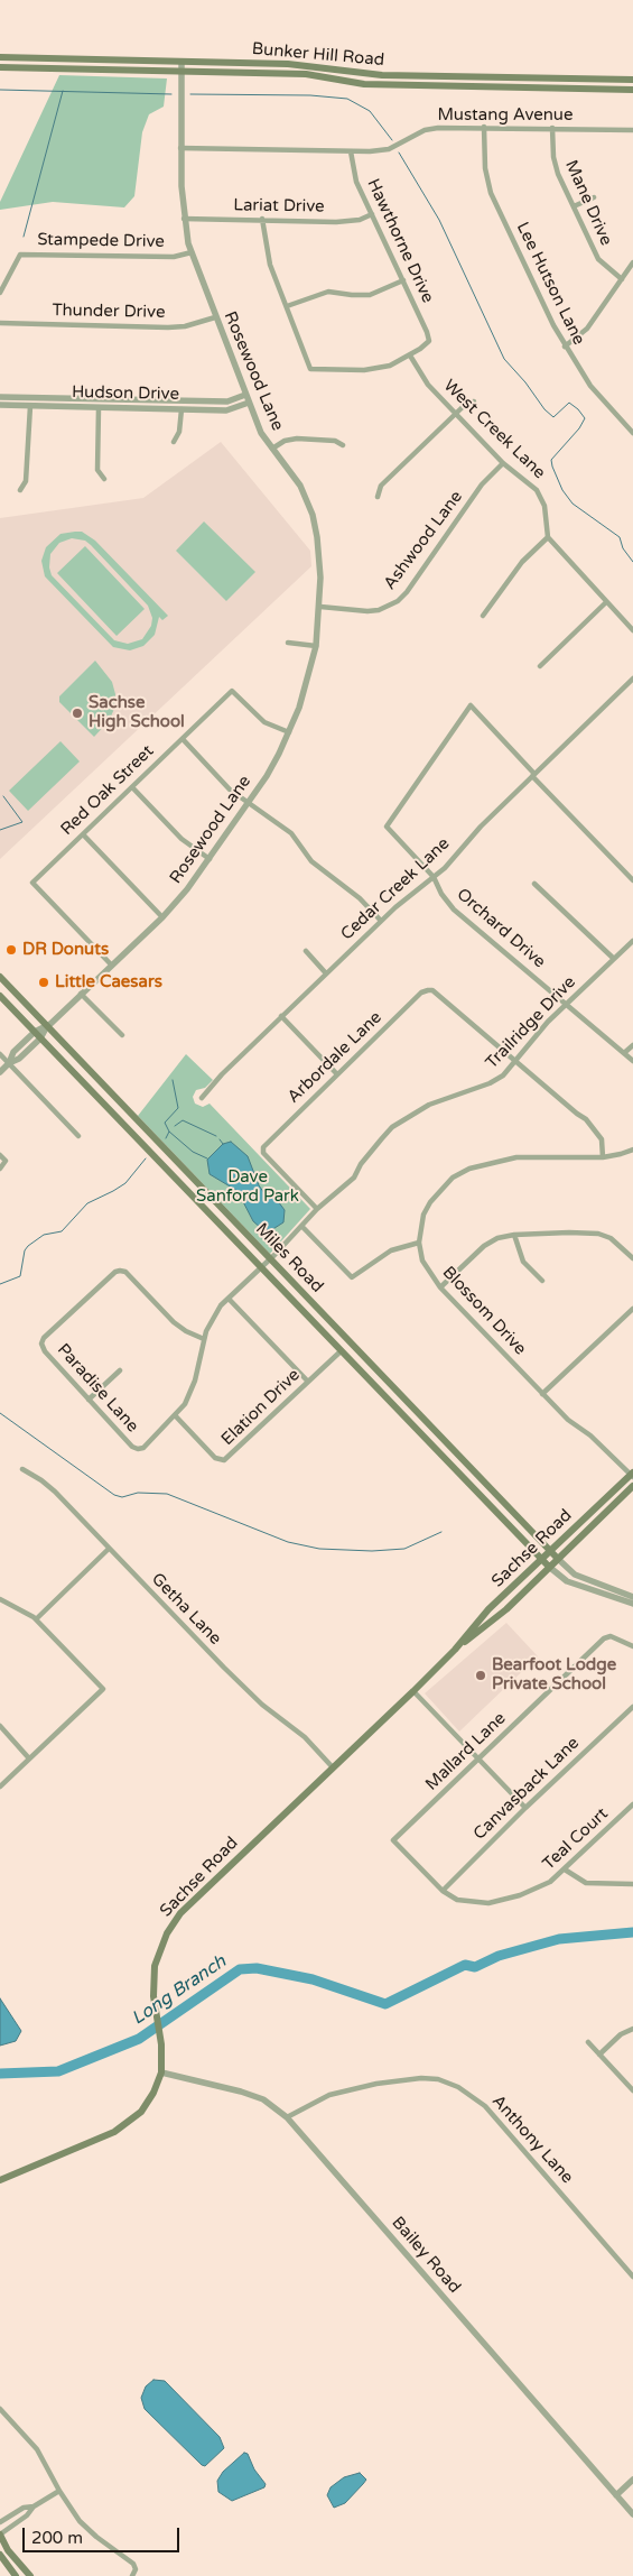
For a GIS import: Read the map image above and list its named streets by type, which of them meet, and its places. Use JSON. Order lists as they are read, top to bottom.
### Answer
{
  "streets": {
    "main road": ["Bunker Hill Road", "Miles Road", "Sachse Road"],
    "street": [
      "Mustang Avenue",
      "Mane Drive",
      "Lariat Drive",
      "Stampede Drive",
      "Hawthorne Drive",
      "Lee Hutson Lane",
      "Thunder Drive",
      "Rosewood Lane",
      "Hudson Drive",
      "West Creek Lane",
      "Ashwood Lane",
      "Red Oak Street",
      "Cedar Creek Lane",
      "Orchard Drive",
      "Trailridge Drive",
      "Arbordale Lane",
      "Blossom Drive",
      "Paradise Lane",
      "Elation Drive",
      "Getha Lane",
      "Mallard Lane",
      "Canvasback Lane",
      "Teal Court",
      "Anthony Lane",
      "Bailey Road"
    ]
  },
  "crossings": [
    ["Bunker Hill Road", "Rosewood Lane"],
    ["Mustang Avenue", "Mane Drive"],
    ["Mustang Avenue", "Hawthorne Drive"],
    ["Mustang Avenue", "Lee Hutson Lane"],
    ["Mustang Avenue", "Rosewood Lane"],
    ["Lariat Drive", "Hawthorne Drive"],
    ["Lariat Drive", "Rosewood Lane"],
    ["Stampede Drive", "Rosewood Lane"],
    ["Hawthorne Drive", "West Creek Lane"],
    ["Thunder Drive", "Rosewood Lane"],
    ["Rosewood Lane", "Hudson Drive"],
    ["Rosewood Lane", "Ashwood Lane"],
    ["Rosewood Lane", "Red Oak Street"],
    ["Rosewood Lane", "Miles Road"],
    ["West Creek Lane", "Ashwood Lane"],
    ["Cedar Creek Lane", "Orchard Drive"],
    ["Orchard Drive", "Trailridge Drive"],
    ["Trailridge Drive", "Arbordale Lane"],
    ["Trailridge Drive", "Miles Road"],
    ["Trailridge Drive", "Paradise Lane"],
    ["Trailridge Drive", "Elation Drive"],
    ["Miles Road", "Elation Drive"],
    ["Miles Road", "Sachse Road"],
    ["Blossom Drive", "Sachse Road"],
    ["Sachse Road", "Getha Lane"],
    ["Sachse Road", "Bailey Road"],
    ["Mallard Lane", "Teal Court"],
    ["Canvasback Lane", "Teal Court"],
    ["Anthony Lane", "Bailey Road"]
  ],
  "water": ["Long Branch"],
  "parks": ["Dave Sanford Park"],
  "places": [
    "Sachse High School",
    "DR Donuts",
    "Little Caesars",
    "Bearfoot Lodge Private School"
  ],
  "scale_bar": "200 m"
}
